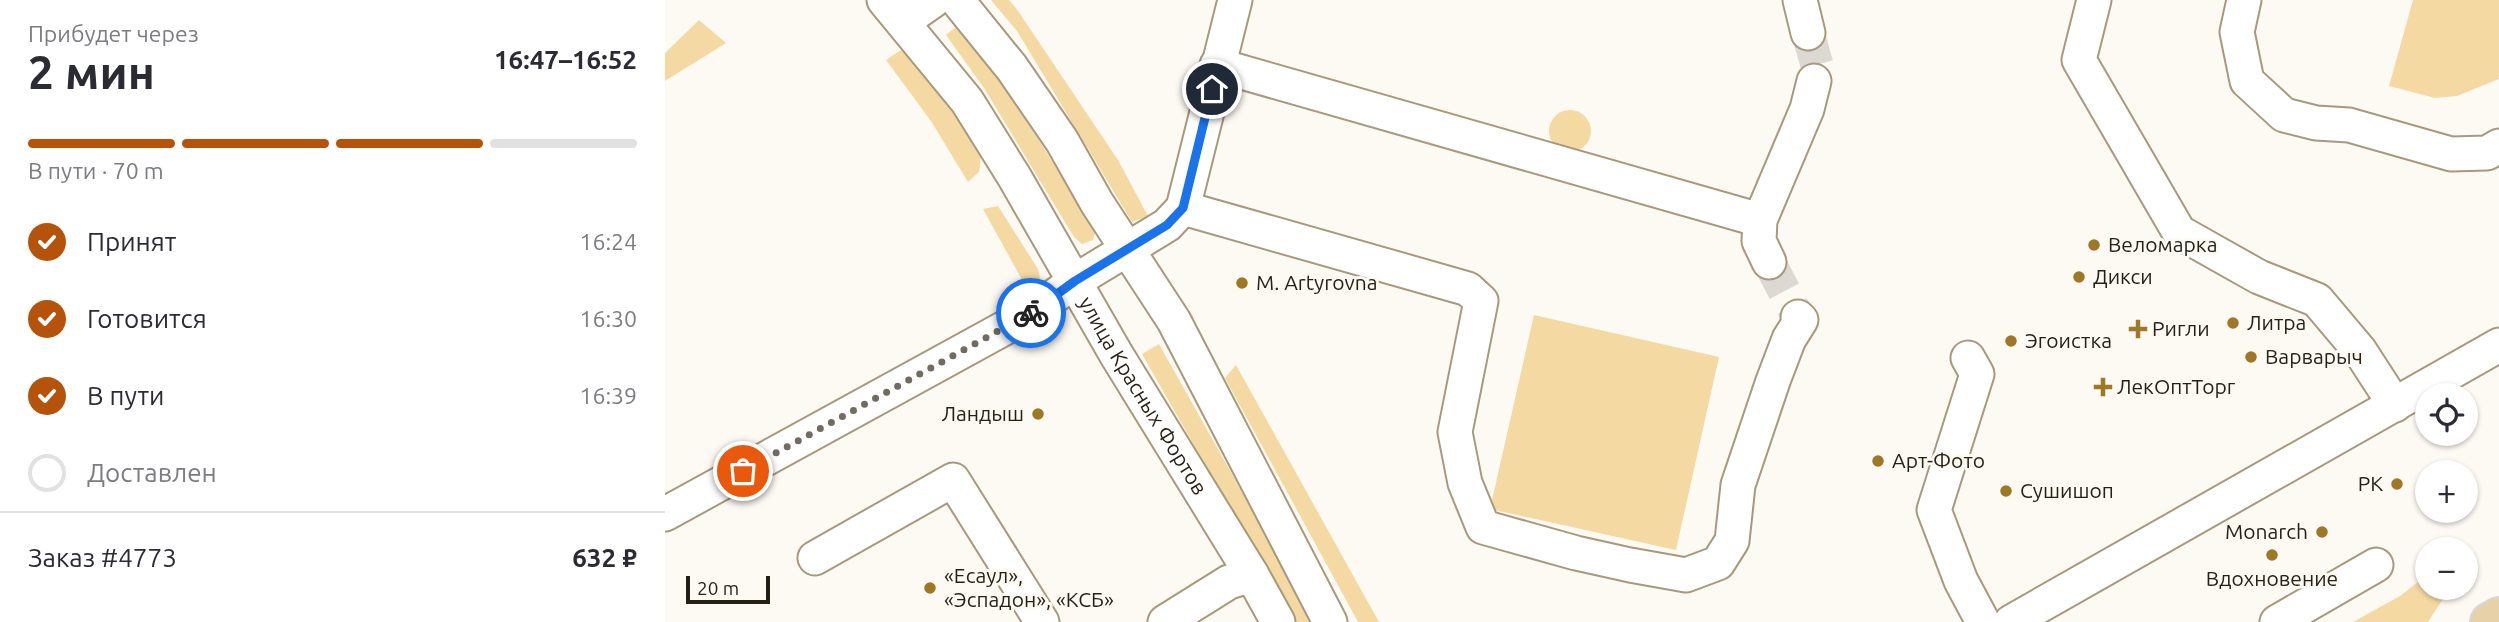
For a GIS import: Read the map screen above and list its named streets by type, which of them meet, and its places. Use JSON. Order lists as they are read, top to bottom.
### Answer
{
  "streets": {
    "street": ["улица Красных Фортов"]
  },
  "places": {
    "other": [
      "Веломарка",
      "Дикси",
      "M. Artyrovna",
      "Литра",
      "Эгоистка",
      "Варварыч",
      "Ландыш",
      "Арт-Фото",
      "РК",
      "Сушишоп",
      "Monarch",
      "Вдохновение",
      "«Есаул», «Эспадон», «КСБ»"
    ],
    "health": ["Ригли", "ЛекОптТорг"]
  },
  "scale_bar": "20 m",
  "page": {
    "heading": ["2 мин", "Прибудет через", "16:47–16:52"],
    "panel": ["Заказ #4773", "632 ₽"],
    "bar": "В пути · 70 m",
    "list": [
      ["Принят", "16:24"],
      ["Готовится", "16:30"],
      ["В пути", "16:39"],
      "Доставлен"
    ],
    "map_buttons": ["+", "−"],
    "scale": "20 m"
  }
}
